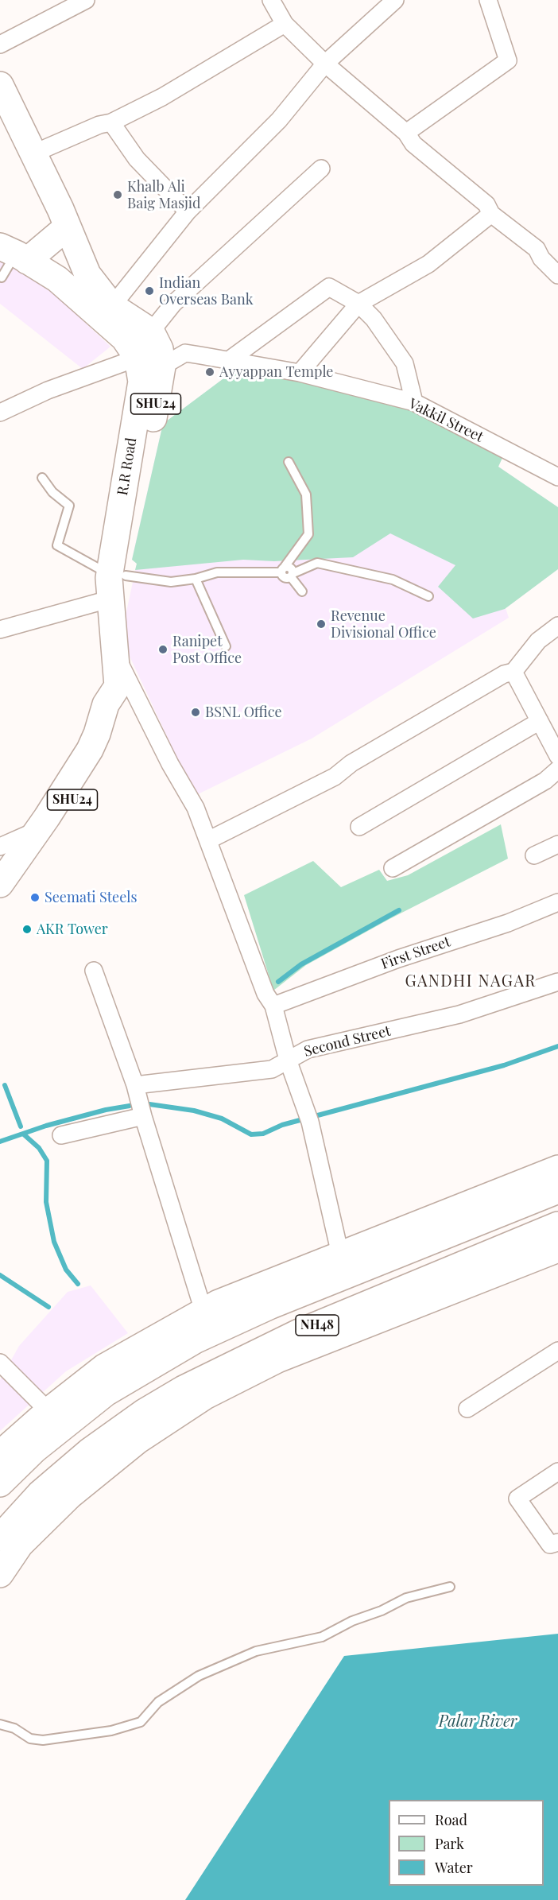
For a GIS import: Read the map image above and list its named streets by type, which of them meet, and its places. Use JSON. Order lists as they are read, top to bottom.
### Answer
{
  "streets": {
    "main road": ["SHU24", "R.R Road", "NH48"],
    "street": ["Vakkil Street", "First Street", "Second Street"]
  },
  "crossings": [
    ["SHU24", "R.R Road"],
    ["Vakkil Street", "R.R Road"]
  ],
  "districts": ["GANDHI NAGAR"],
  "water": ["Palar River"],
  "places": [
    "Khalb Ali Baig Masjid",
    "Indian Overseas Bank",
    "Ayyappan Temple",
    "Revenue Divisional Office",
    "Ranipet Post Office",
    "BSNL Office",
    "Seemati Steels",
    "AKR Tower"
  ],
  "legend": ["Road", "Park", "Water"]
}
